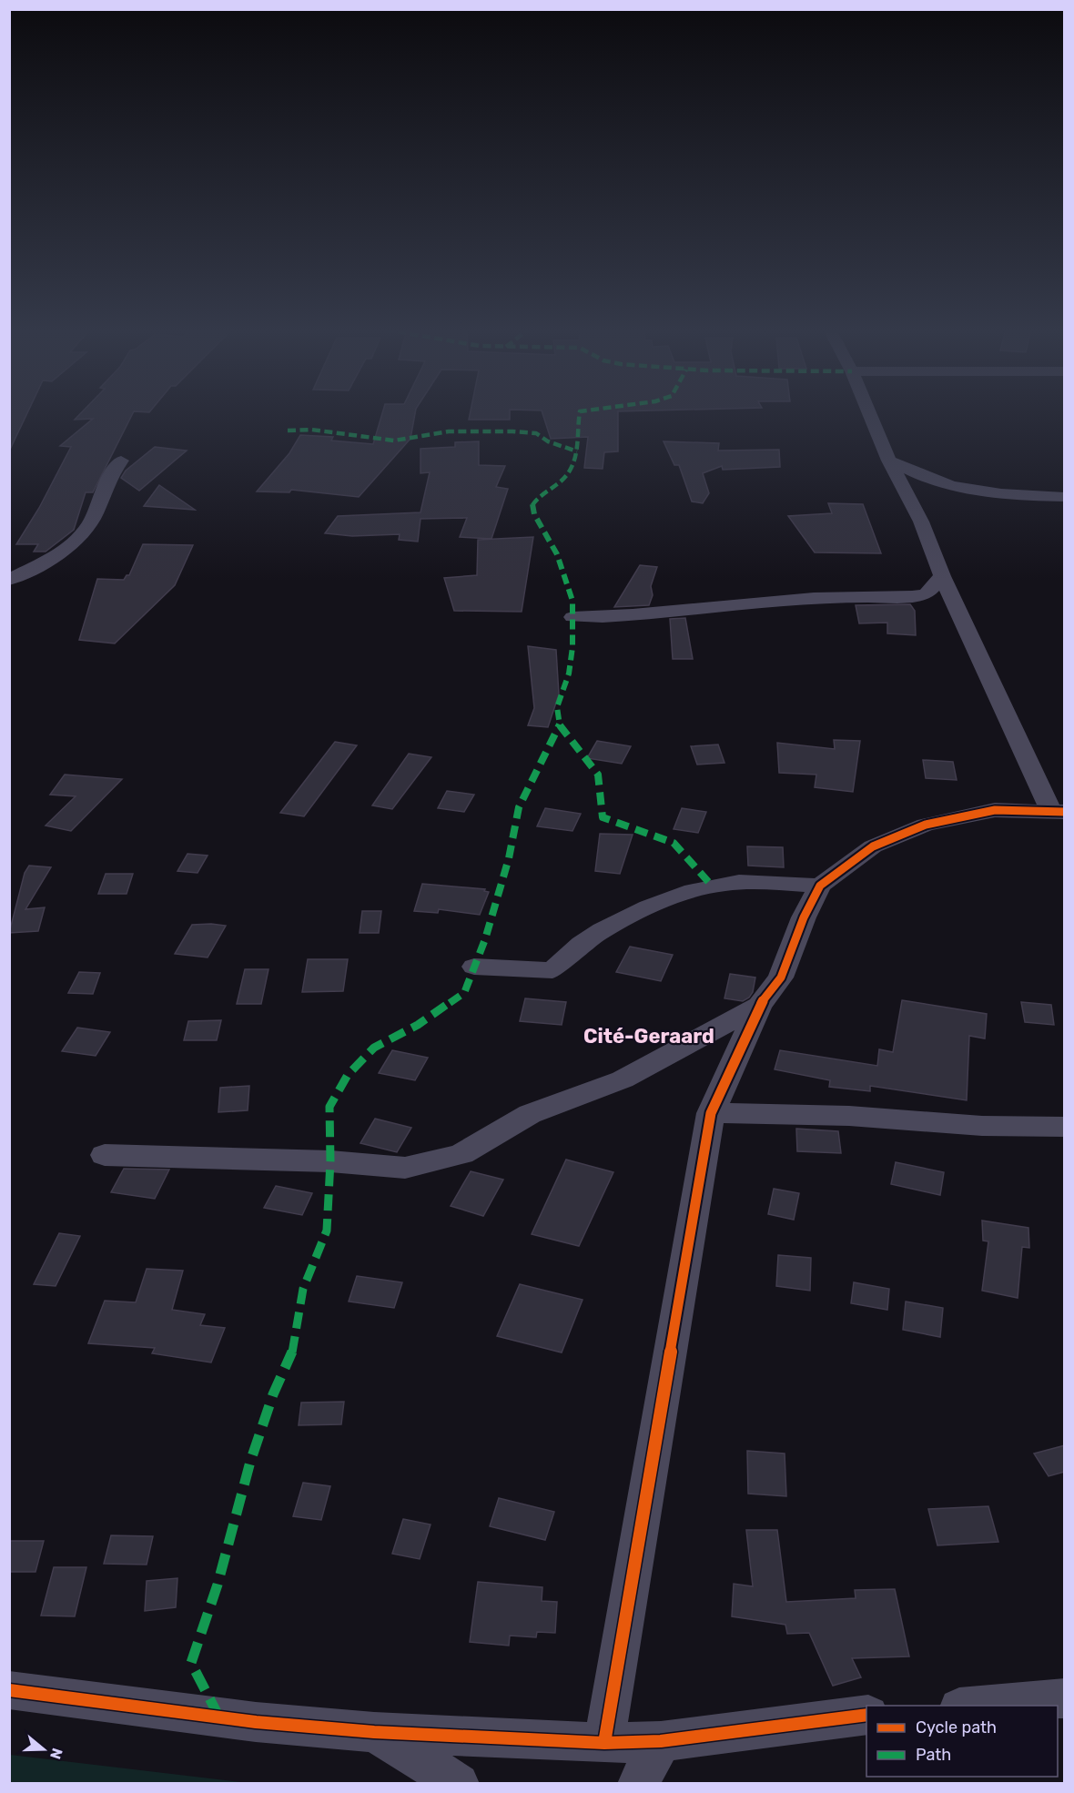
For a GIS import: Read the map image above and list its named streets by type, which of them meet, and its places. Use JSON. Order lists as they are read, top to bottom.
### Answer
{
  "districts": ["Cité-Geraard"],
  "legend": ["Cycle path", "Path"],
  "north": "right"
}
